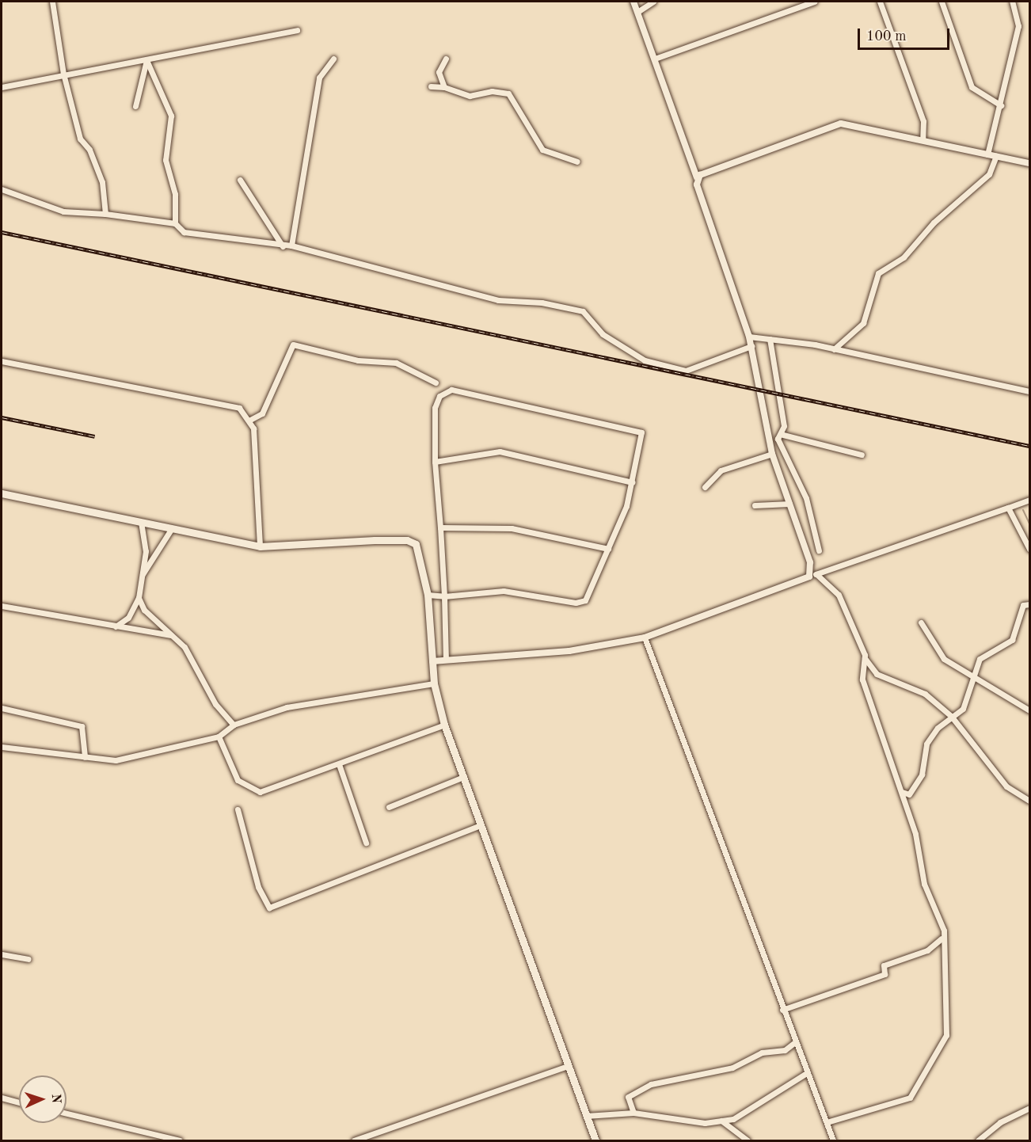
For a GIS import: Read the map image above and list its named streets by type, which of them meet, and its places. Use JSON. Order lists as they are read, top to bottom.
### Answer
{
  "scale_bar": "100 m",
  "north": "right"
}
